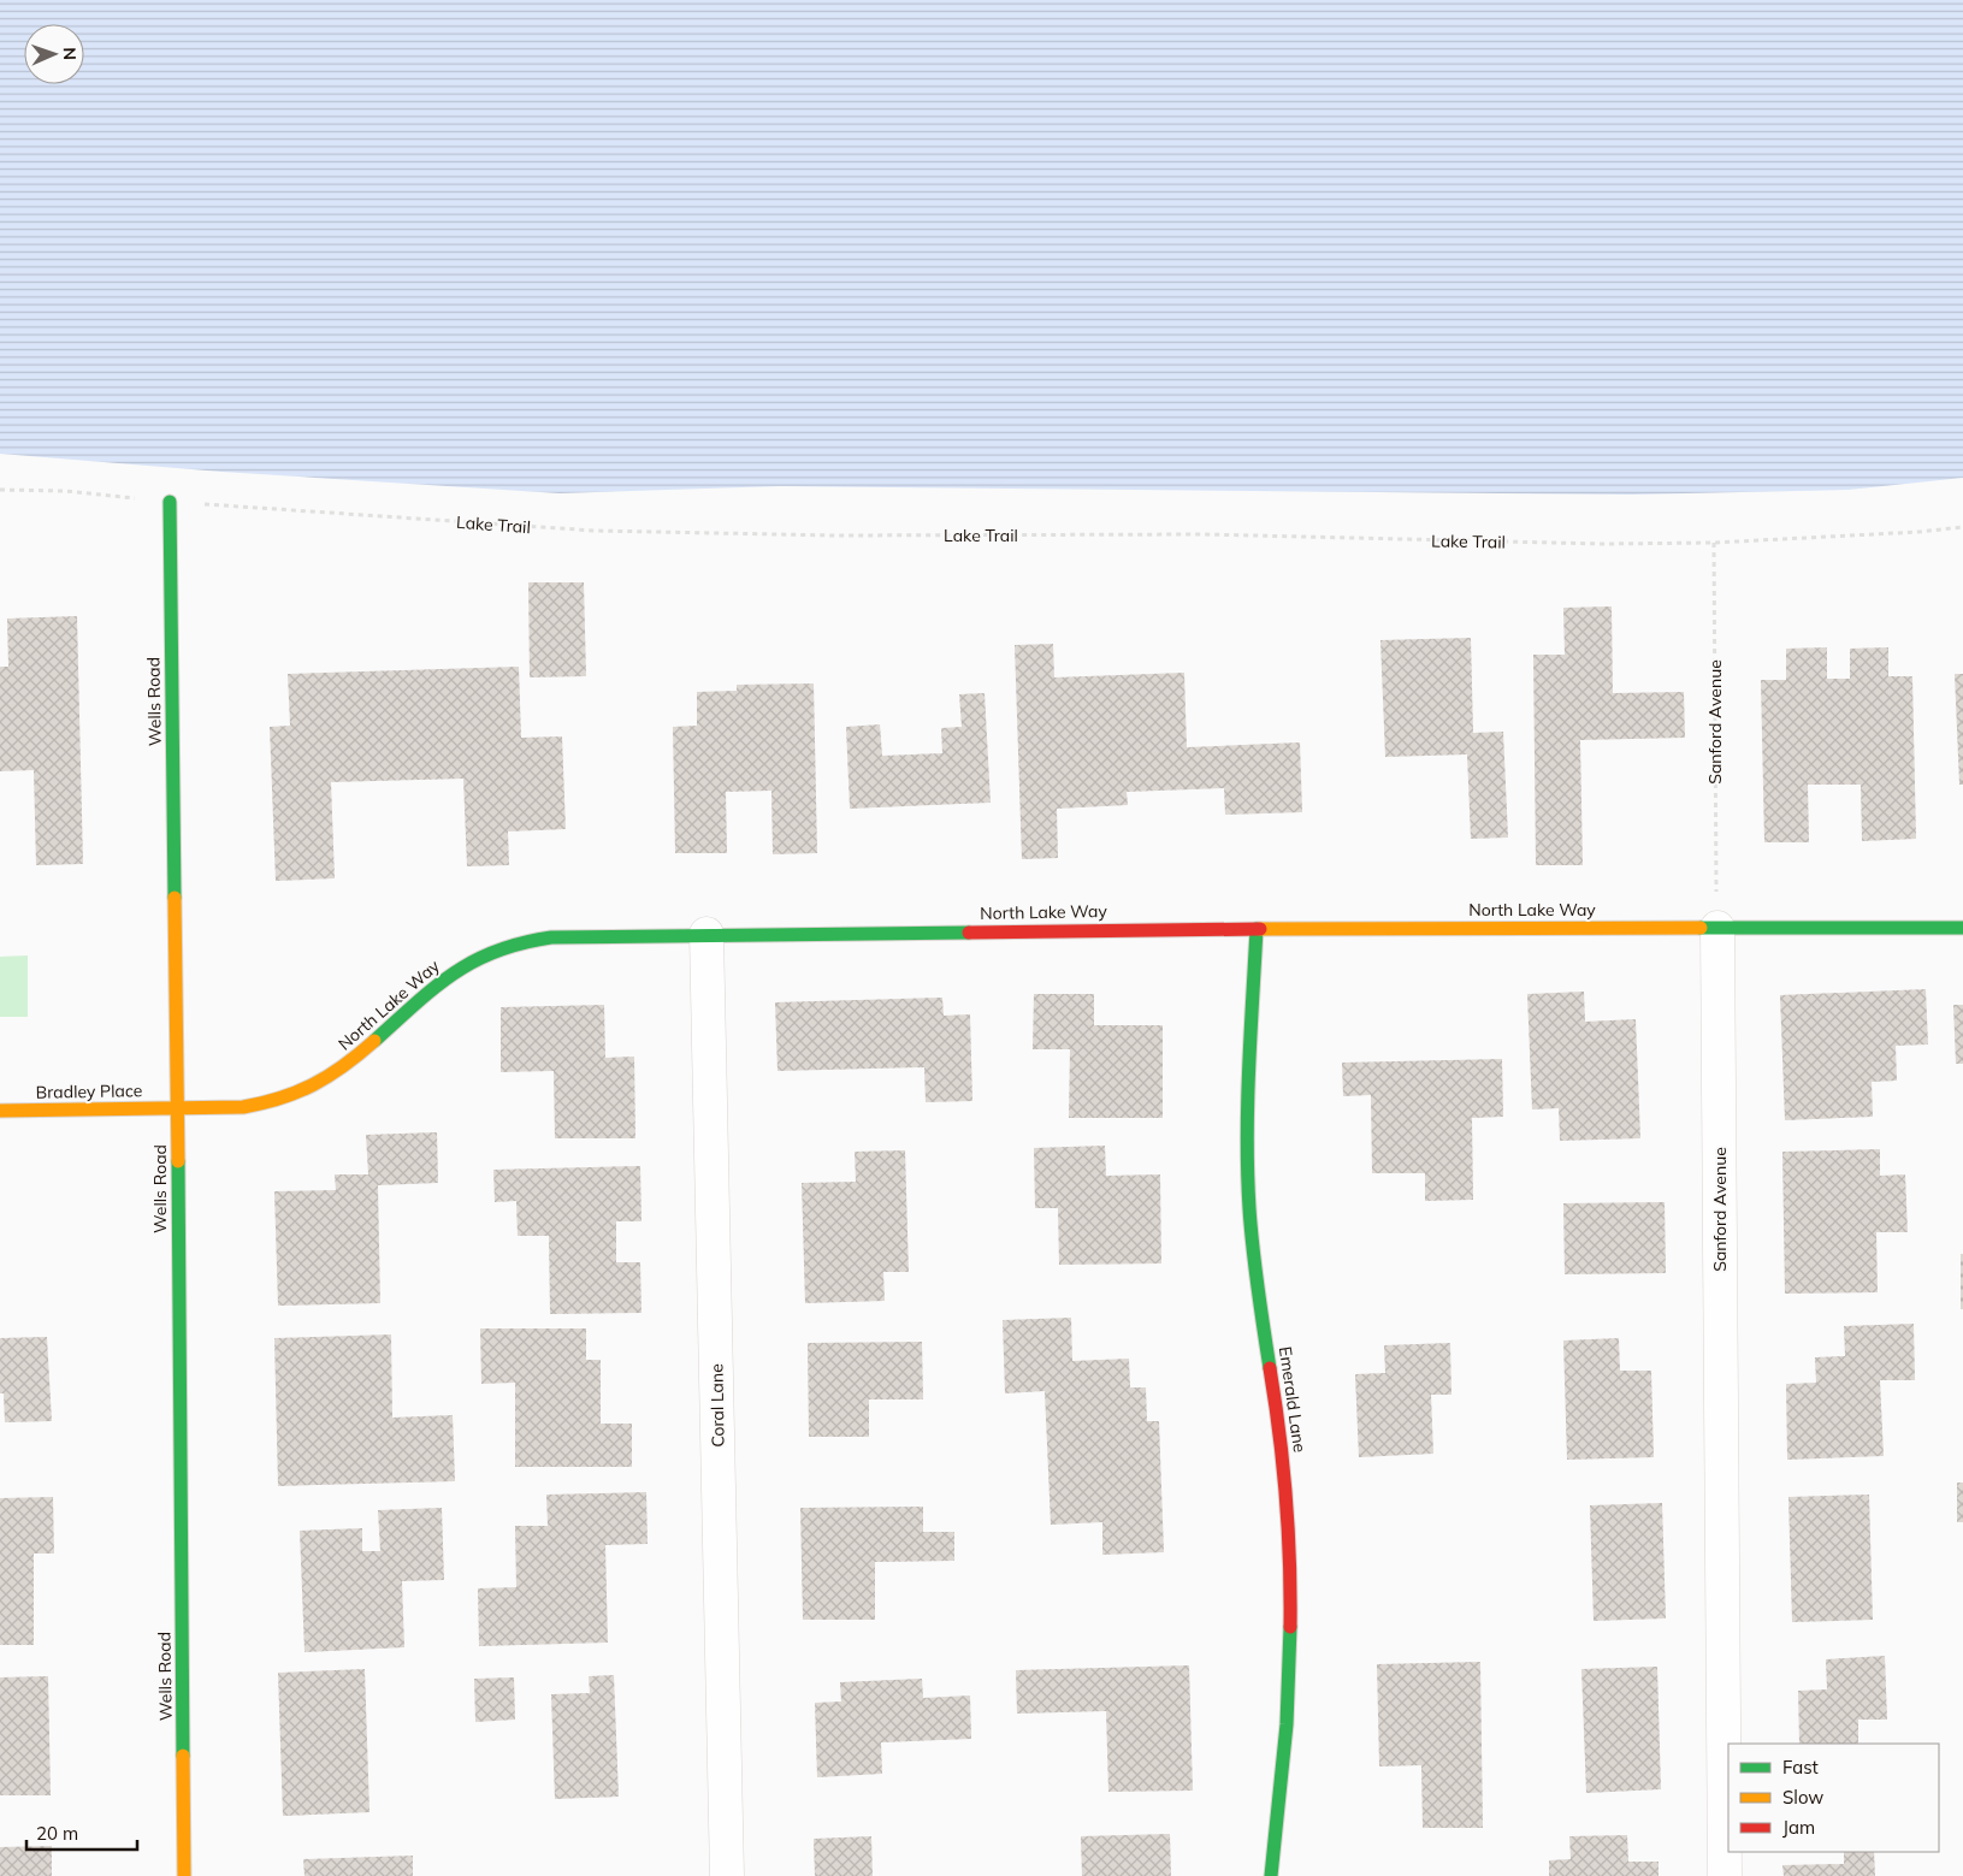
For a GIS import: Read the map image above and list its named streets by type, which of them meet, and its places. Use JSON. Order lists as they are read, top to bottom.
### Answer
{
  "streets": {
    "street": [
      "Wells Road",
      "Sanford Avenue",
      "North Lake Way",
      "Bradley Place",
      "Emerald Lane",
      "Coral Lane"
    ],
    "path": ["Lake Trail"]
  },
  "crossings": [
    ["Lake Trail", "Wells Road"],
    ["Lake Trail", "Sanford Avenue"],
    ["Wells Road", "North Lake Way"],
    ["Wells Road", "Bradley Place"],
    ["Sanford Avenue", "North Lake Way"],
    ["North Lake Way", "Bradley Place"],
    ["North Lake Way", "Emerald Lane"],
    ["North Lake Way", "Coral Lane"]
  ],
  "legend": ["Fast", "Slow", "Jam"],
  "scale_bar": "20 m",
  "north": "right"
}
